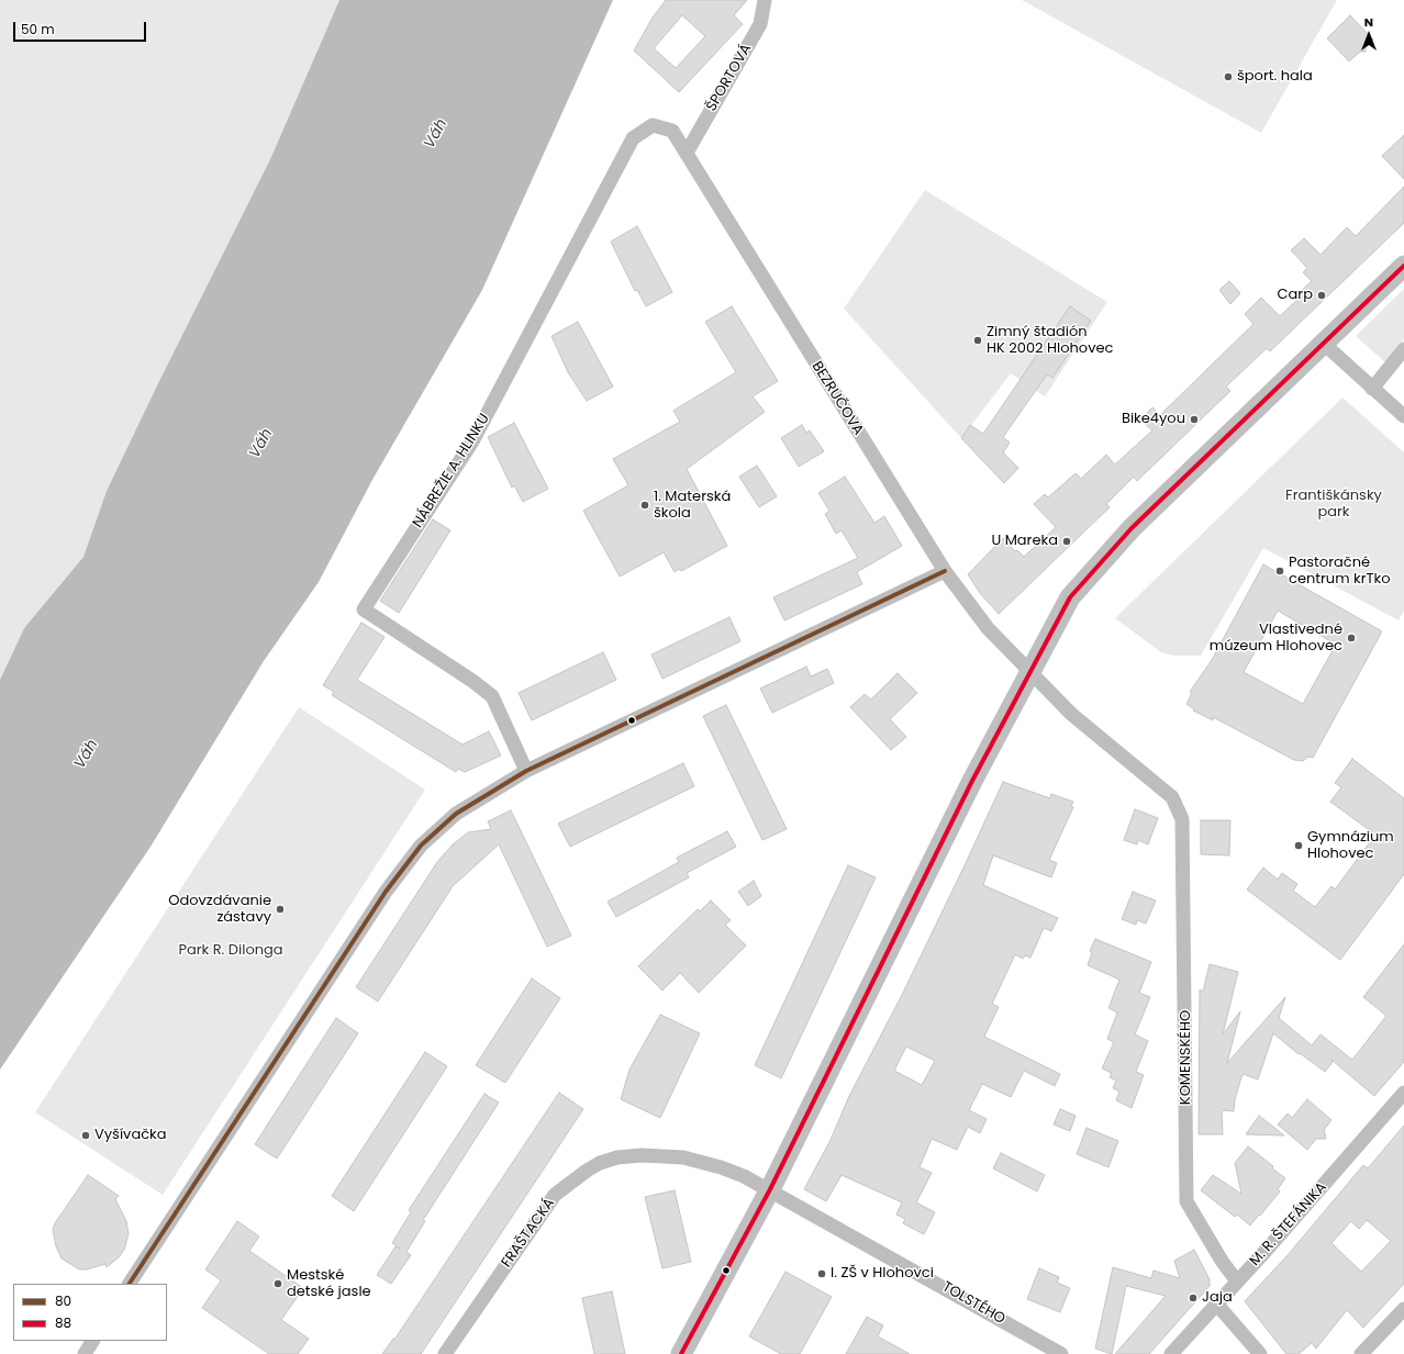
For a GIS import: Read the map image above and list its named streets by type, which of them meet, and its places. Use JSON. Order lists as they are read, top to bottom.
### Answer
{
  "streets": {
    "street": [
      "ŠPORTOVÁ",
      "BEZRUČOVA",
      "NÁBREŽIE A. HLINKU",
      "KOMENSKÉHO",
      "M. R. ŠTEFÁNIKA",
      "FRAŠTACKÁ",
      "TOLSTÉHO"
    ]
  },
  "crossings": [
    ["ŠPORTOVÁ", "BEZRUČOVA"],
    ["BEZRUČOVA", "NÁBREŽIE A. HLINKU"],
    ["BEZRUČOVA", "KOMENSKÉHO"],
    ["KOMENSKÉHO", "M. R. ŠTEFÁNIKA"],
    ["FRAŠTACKÁ", "TOLSTÉHO"]
  ],
  "water": ["Váh"],
  "parks": ["Františkánsky park", "Park R. Dilonga"],
  "places": [
    "šport. hala",
    "Carp",
    "Zimný štadión HK 2002 Hlohovec",
    "Bike4you",
    "1. Materská škola",
    "U Mareka",
    "Pastoračné centrum krTko",
    "Vlastivedné múzeum Hlohovec",
    "Gymnázium Hlohovec",
    "Odovzdávanie zástavy",
    "Vyšívačka",
    "I. ZŠ v Hlohovci",
    "Mestské detské jasle",
    "Jaja"
  ],
  "lines": ["transit line 88", "transit line 80"],
  "legend": ["80", "88"],
  "scale_bar": "50 m",
  "north": "top"
}
